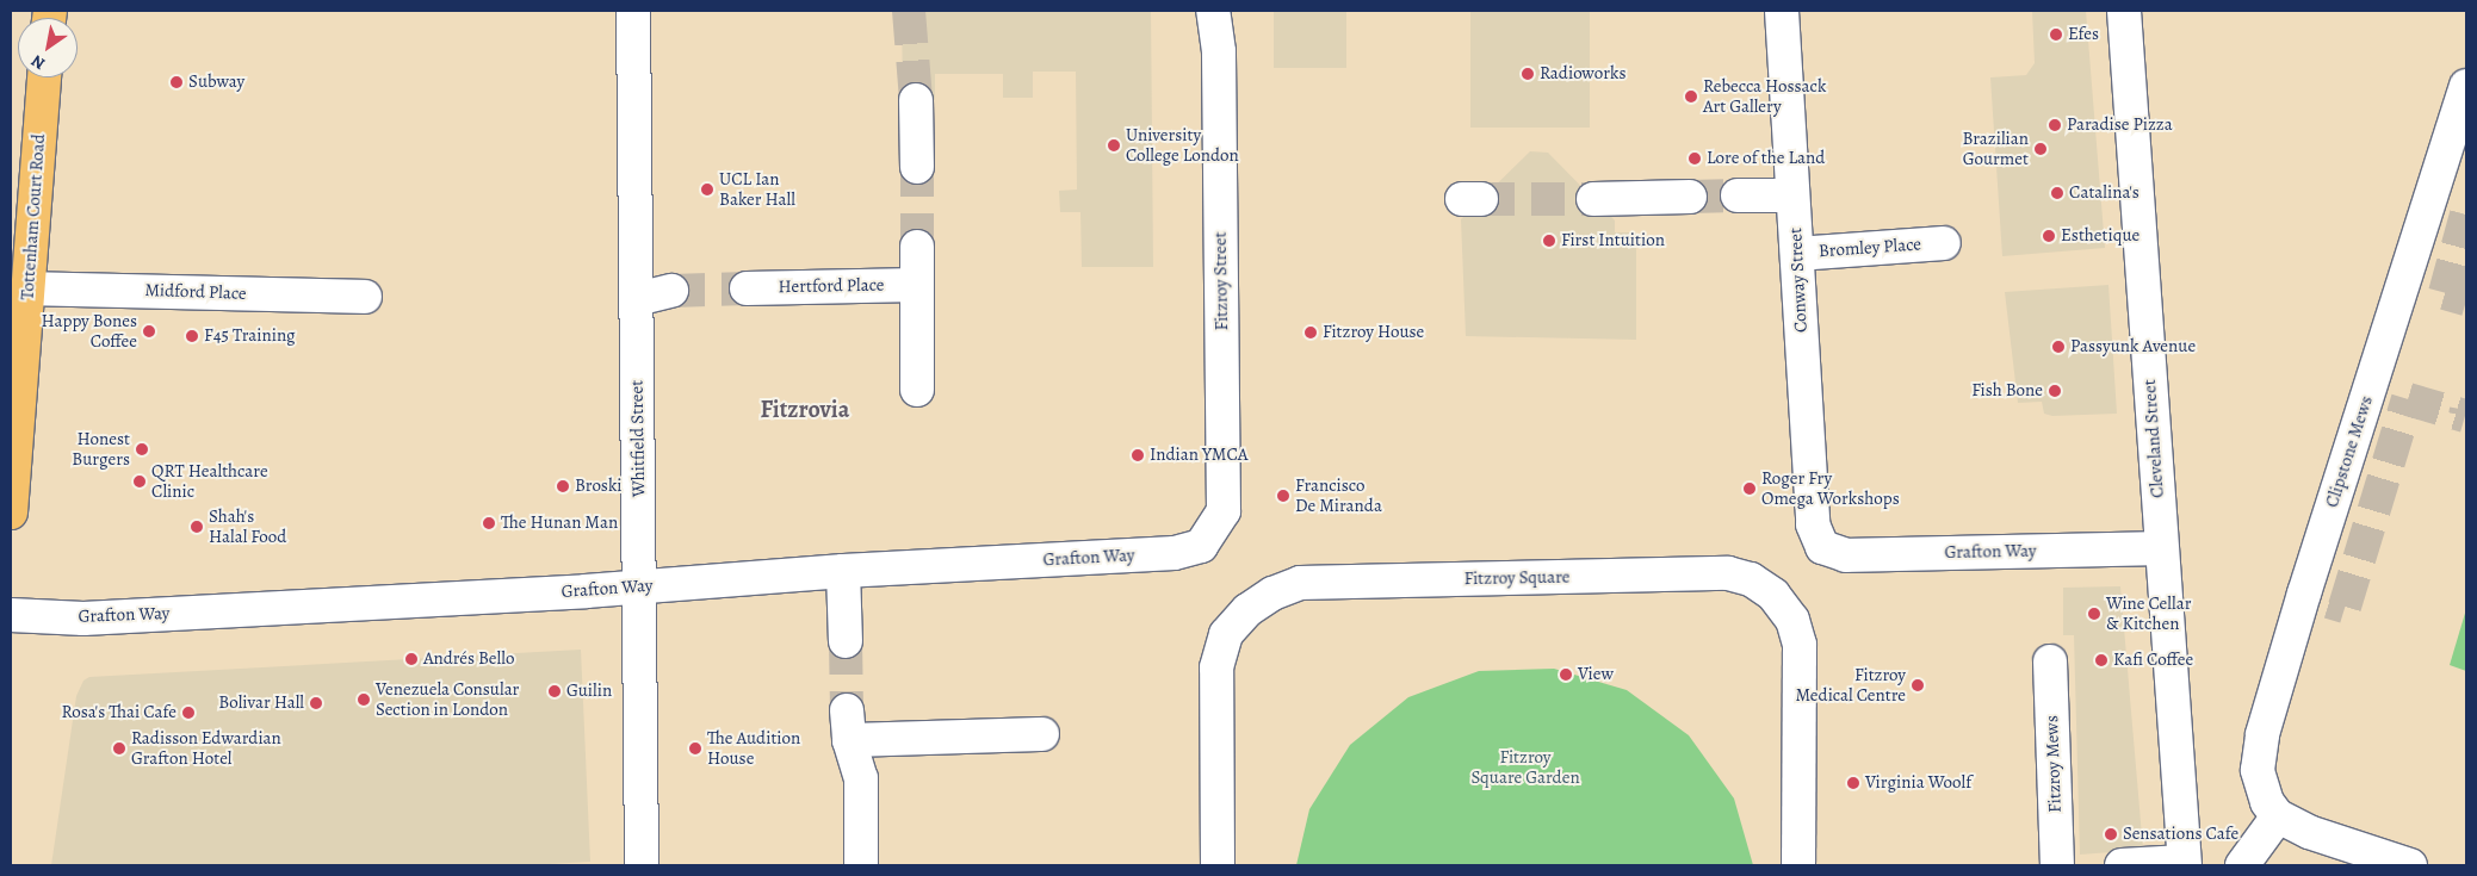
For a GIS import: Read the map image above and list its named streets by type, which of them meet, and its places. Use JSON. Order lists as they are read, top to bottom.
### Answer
{
  "streets": {
    "main road": ["Tottenham Court Road"],
    "street": [
      "Bromley Place",
      "Conway Street",
      "Fitzroy Street",
      "Hertford Place",
      "Midford Place",
      "Whitfield Street",
      "Cleveland Street",
      "Clipstone Mews",
      "Grafton Way",
      "Fitzroy Square",
      "Fitzroy Mews"
    ]
  },
  "crossings": [
    ["Tottenham Court Road", "Midford Place"],
    ["Bromley Place", "Conway Street"],
    ["Conway Street", "Grafton Way"],
    ["Fitzroy Street", "Grafton Way"],
    ["Whitfield Street", "Grafton Way"],
    ["Cleveland Street", "Grafton Way"]
  ],
  "districts": ["Fitzrovia"],
  "parks": ["Fitzroy Square Garden"],
  "places": [
    "Efes",
    "Radioworks",
    "Subway",
    "Rebecca Hossack Art Gallery",
    "Paradise Pizza",
    "University College London",
    "Brazilian Gourmet",
    "Lore of the Land",
    "UCL Ian Baker Hall",
    "Catalina's",
    "Esthetique",
    "First Intuition",
    "Happy Bones Coffee",
    "Fitzroy House",
    "F45 Training",
    "Passyunk Avenue",
    "Fish Bone",
    "Honest Burgers",
    "Indian YMCA",
    "QRT Healthcare Clinic",
    "Broski",
    "Roger Fry Omega Workshops",
    "Francisco De Miranda",
    "The Hunan Man",
    "Shah's Halal Food",
    "Wine Cellar & Kitchen",
    "Andrés Bello",
    "Kafi Coffee",
    "View",
    "Fitzroy Medical Centre",
    "Guilin",
    "Venezuela Consular Section in London",
    "Bolivar Hall",
    "Rosa's Thai Cafe",
    "Radisson Edwardian Grafton Hotel",
    "The Audition House",
    "Virginia Woolf",
    "Sensations Cafe"
  ],
  "north": "bottom left"
}
